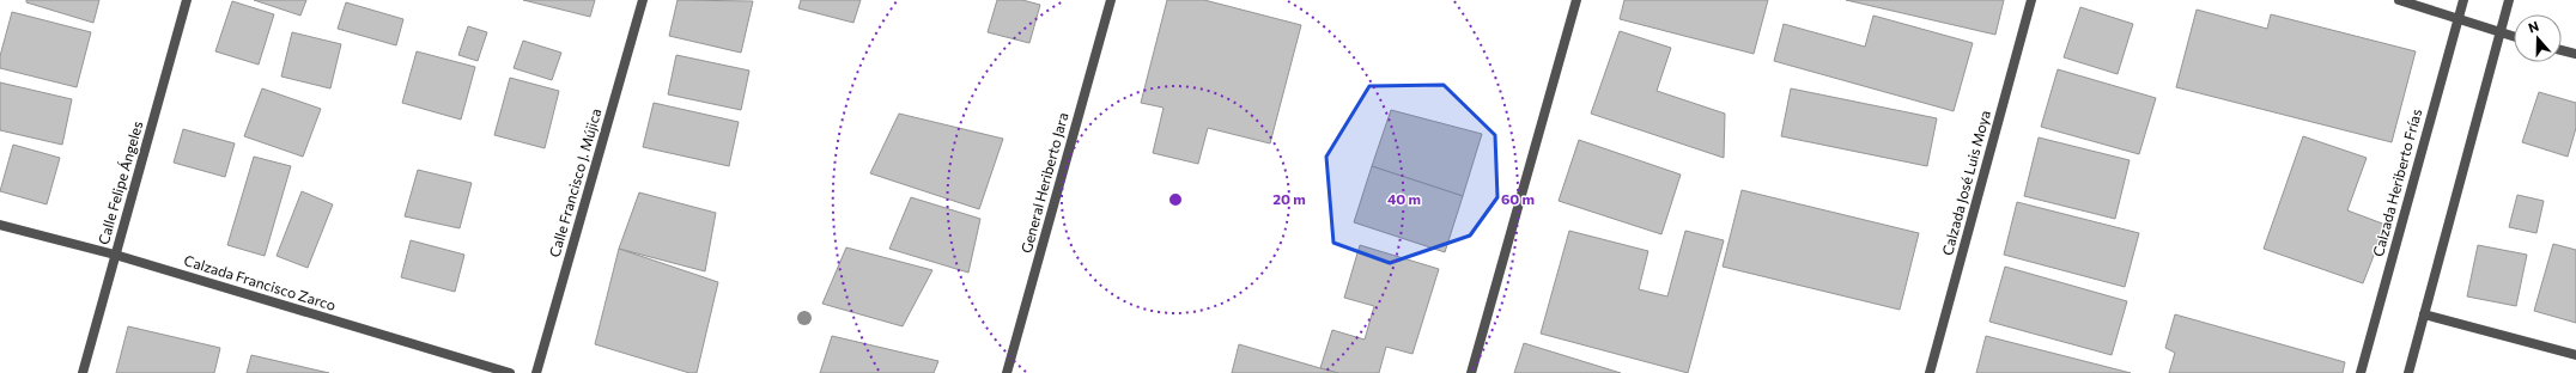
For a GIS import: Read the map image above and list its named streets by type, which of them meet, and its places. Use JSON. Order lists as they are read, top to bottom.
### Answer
{
  "streets": {
    "street": [
      "Calle Felipe Ángeles",
      "Calle Francisco J. Mújica",
      "General Heriberto Jara",
      "Calzada José Luis Moya",
      "Calzada Heriberto Frías",
      "Calzada Francisco Zarco"
    ]
  },
  "crossings": [
    ["Calle Felipe Ángeles", "Calzada Francisco Zarco"]
  ],
  "north": "top",
  "rings": ["20 m", "40 m", "60 m"]
}
